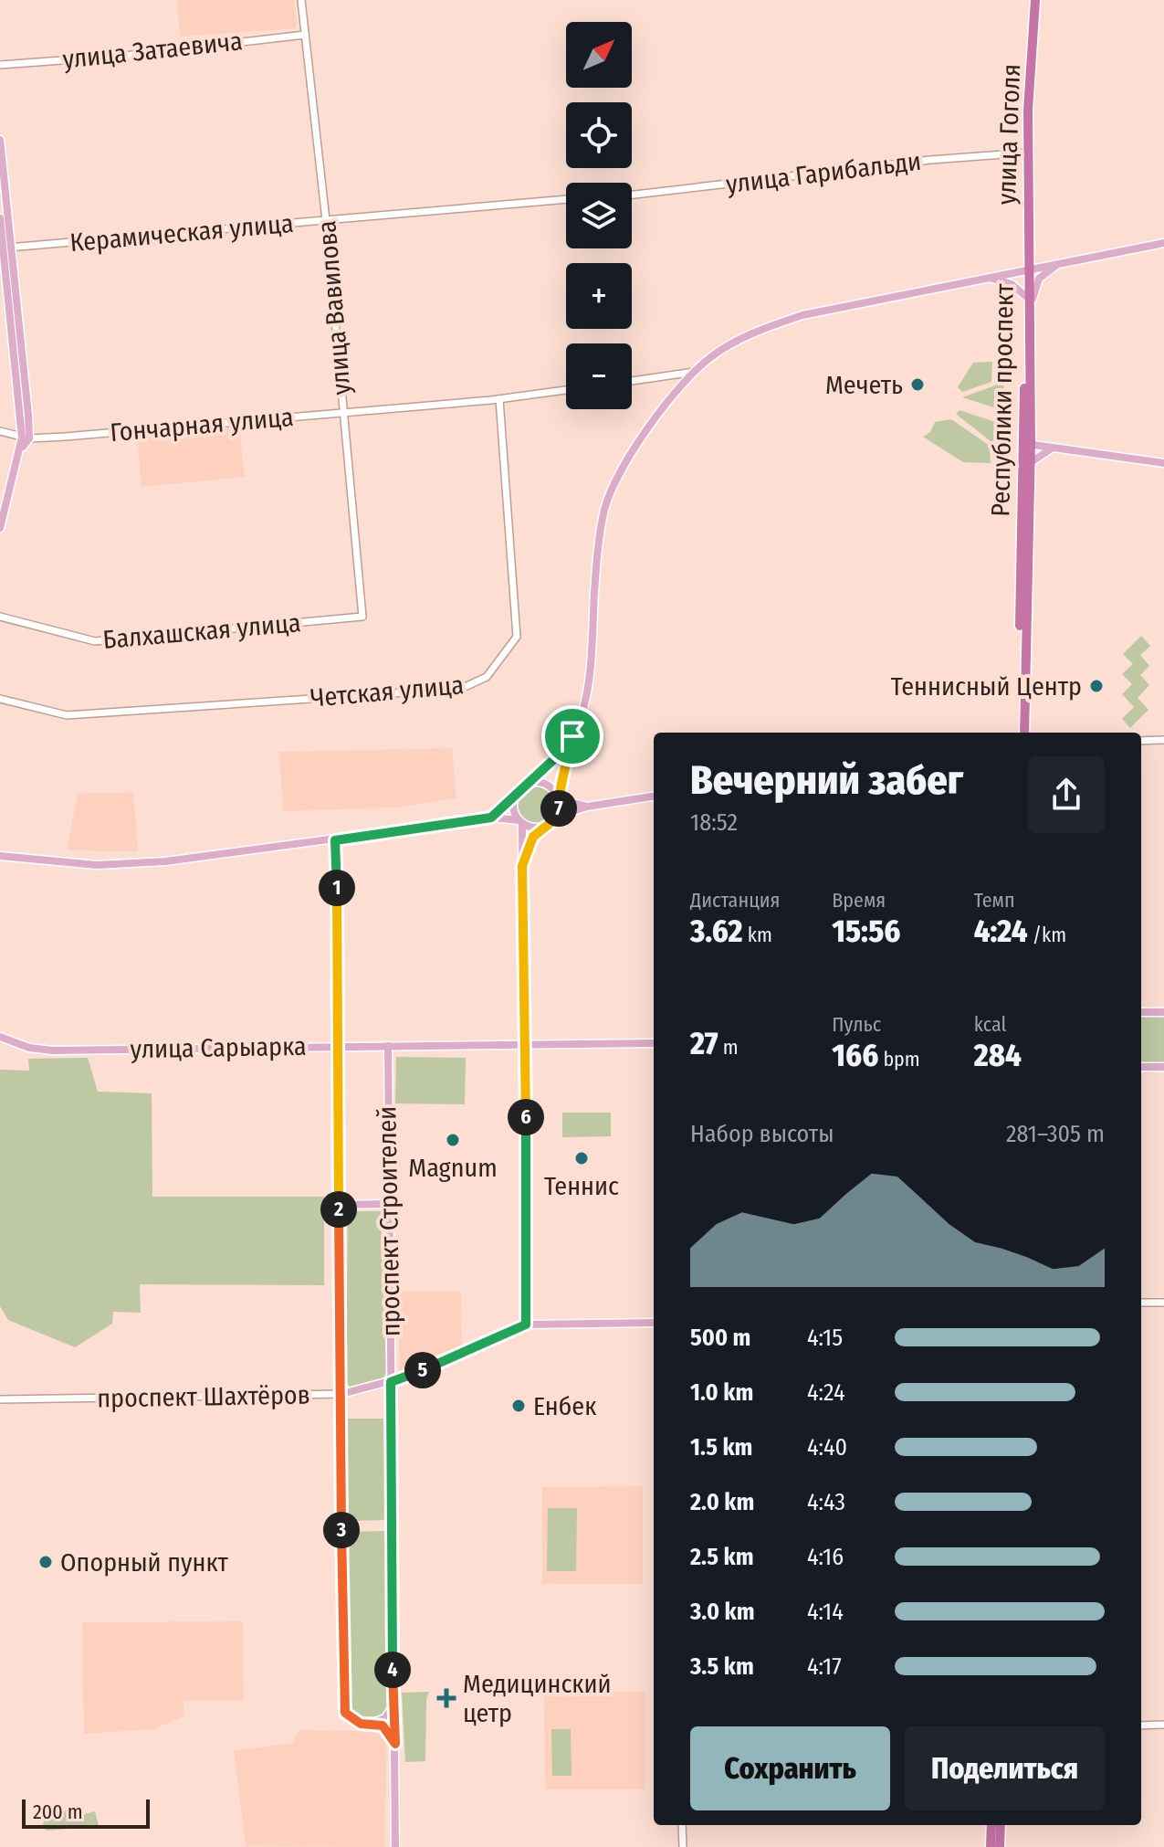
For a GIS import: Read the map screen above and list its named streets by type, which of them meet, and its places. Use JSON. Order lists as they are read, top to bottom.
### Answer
{
  "streets": {
    "highway": ["улица Гоголя", "Республики проспект"],
    "main road": ["улица Сарыарка", "проспект Строителей", "проспект Шахтёров"],
    "street": [
      "улица Затаевича",
      "улица Гарибальди",
      "Керамическая улица",
      "улица Вавилова",
      "Гончарная улица",
      "Балхашская улица",
      "Четская улица"
    ]
  },
  "crossings": [
    ["улица Затаевича", "улица Вавилова"],
    ["улица Гоголя", "улица Гарибальди"],
    ["улица Гоголя", "Республики проспект"],
    ["Керамическая улица", "улица Вавилова"],
    ["улица Вавилова", "Гончарная улица"],
    ["улица Вавилова", "Балхашская улица"],
    ["Гончарная улица", "Четская улица"],
    ["улица Сарыарка", "проспект Строителей"],
    ["проспект Строителей", "проспект Шахтёров"]
  ],
  "places": {
    "other": [
      "Мечеть",
      "Теннисный Центр",
      "Magnum",
      "Теннис",
      "Енбек",
      "Опорный пункт"
    ],
    "health": ["Медицинский цетр"]
  },
  "scale_bar": "200 m",
  "north": "top right",
  "page": {
    "map_buttons": ["+", "−"],
    "heading": ["Вечерний забег", "18:52"],
    "pins": [
      "7",
      "1",
      "6",
      "2",
      "5",
      "3",
      "4"
    ],
    "stats": [
      ["Дистанция", "3.62 km"],
      ["Время", "15:56"],
      ["Темп", "4:24 /km"],
      ["27 m"],
      ["Пульс", "166 bpm"],
      ["kcal", "284"]
    ],
    "chart": ["Набор высоты", "281–305 m"],
    "list": [
      {
        "name": "500 m",
        "note": "4:15"
      },
      {
        "name": "1.0 km",
        "note": "4:24"
      },
      {
        "name": "1.5 km",
        "note": "4:40"
      },
      {
        "name": "2.0 km",
        "note": "4:43"
      },
      {
        "name": "2.5 km",
        "note": "4:16"
      },
      {
        "name": "3.0 km",
        "note": "4:14"
      },
      {
        "name": "3.5 km",
        "note": "4:17"
      }
    ],
    "buttons": ["Сохранить", "Поделиться"],
    "scale": "200 m"
  }
}
